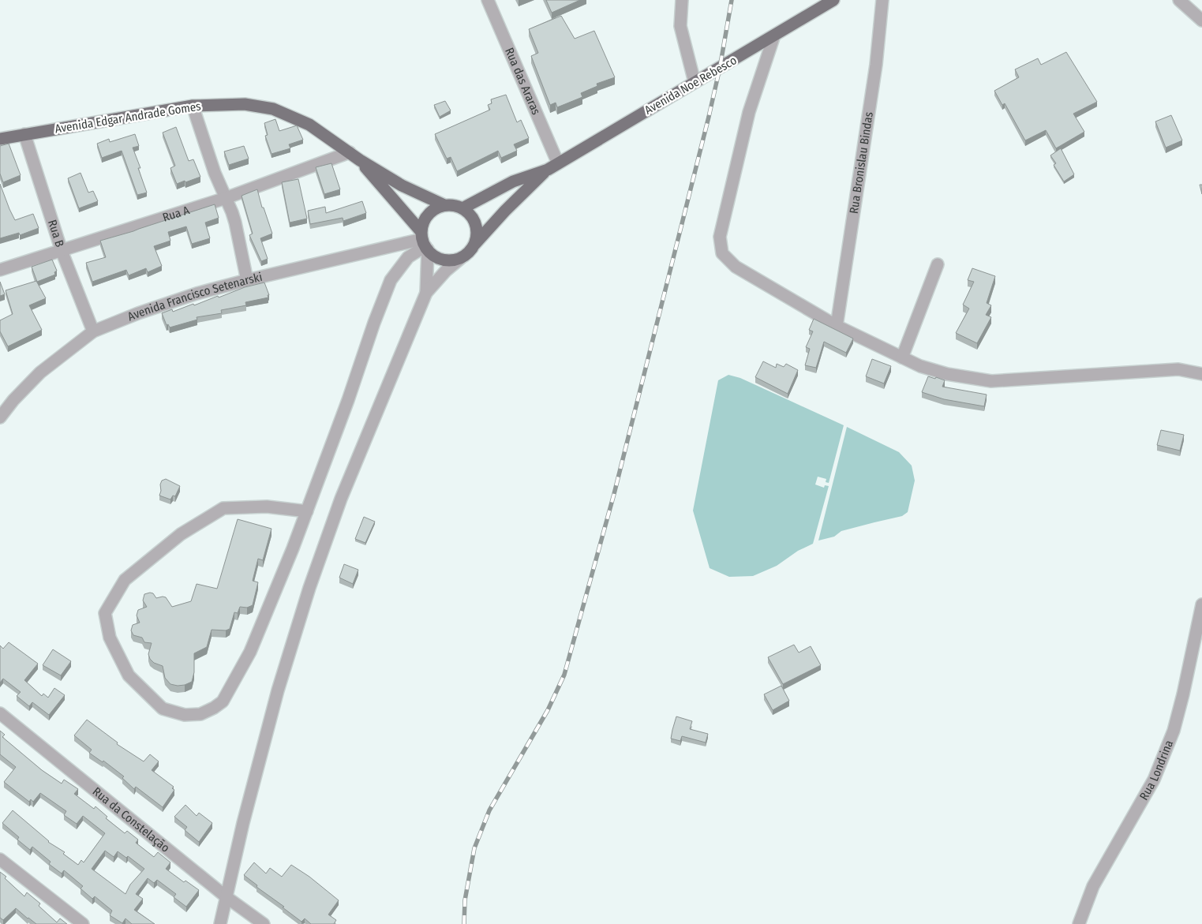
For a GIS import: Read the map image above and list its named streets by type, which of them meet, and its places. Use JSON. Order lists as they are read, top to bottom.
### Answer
{
  "streets": {
    "main road": ["Avenida Noe Rebesco", "Avenida Edgar Andrade Gomes"],
    "street": [
      "Rua das Araras",
      "Rua Bronislau Bindas",
      "Rua A",
      "Rua B",
      "Avenida Francisco Setenarski",
      "Rua Londrina",
      "Rua da Constelação"
    ]
  },
  "crossings": [
    ["Rua das Araras", "Avenida Noe Rebesco"],
    ["Avenida Noe Rebesco", "Avenida Edgar Andrade Gomes"],
    ["Avenida Noe Rebesco", "Avenida Francisco Setenarski"],
    ["Avenida Edgar Andrade Gomes", "Rua A"],
    ["Avenida Edgar Andrade Gomes", "Rua B"],
    ["Avenida Edgar Andrade Gomes", "Avenida Francisco Setenarski"],
    ["Rua A", "Rua B"],
    ["Rua B", "Avenida Francisco Setenarski"]
  ]
}
